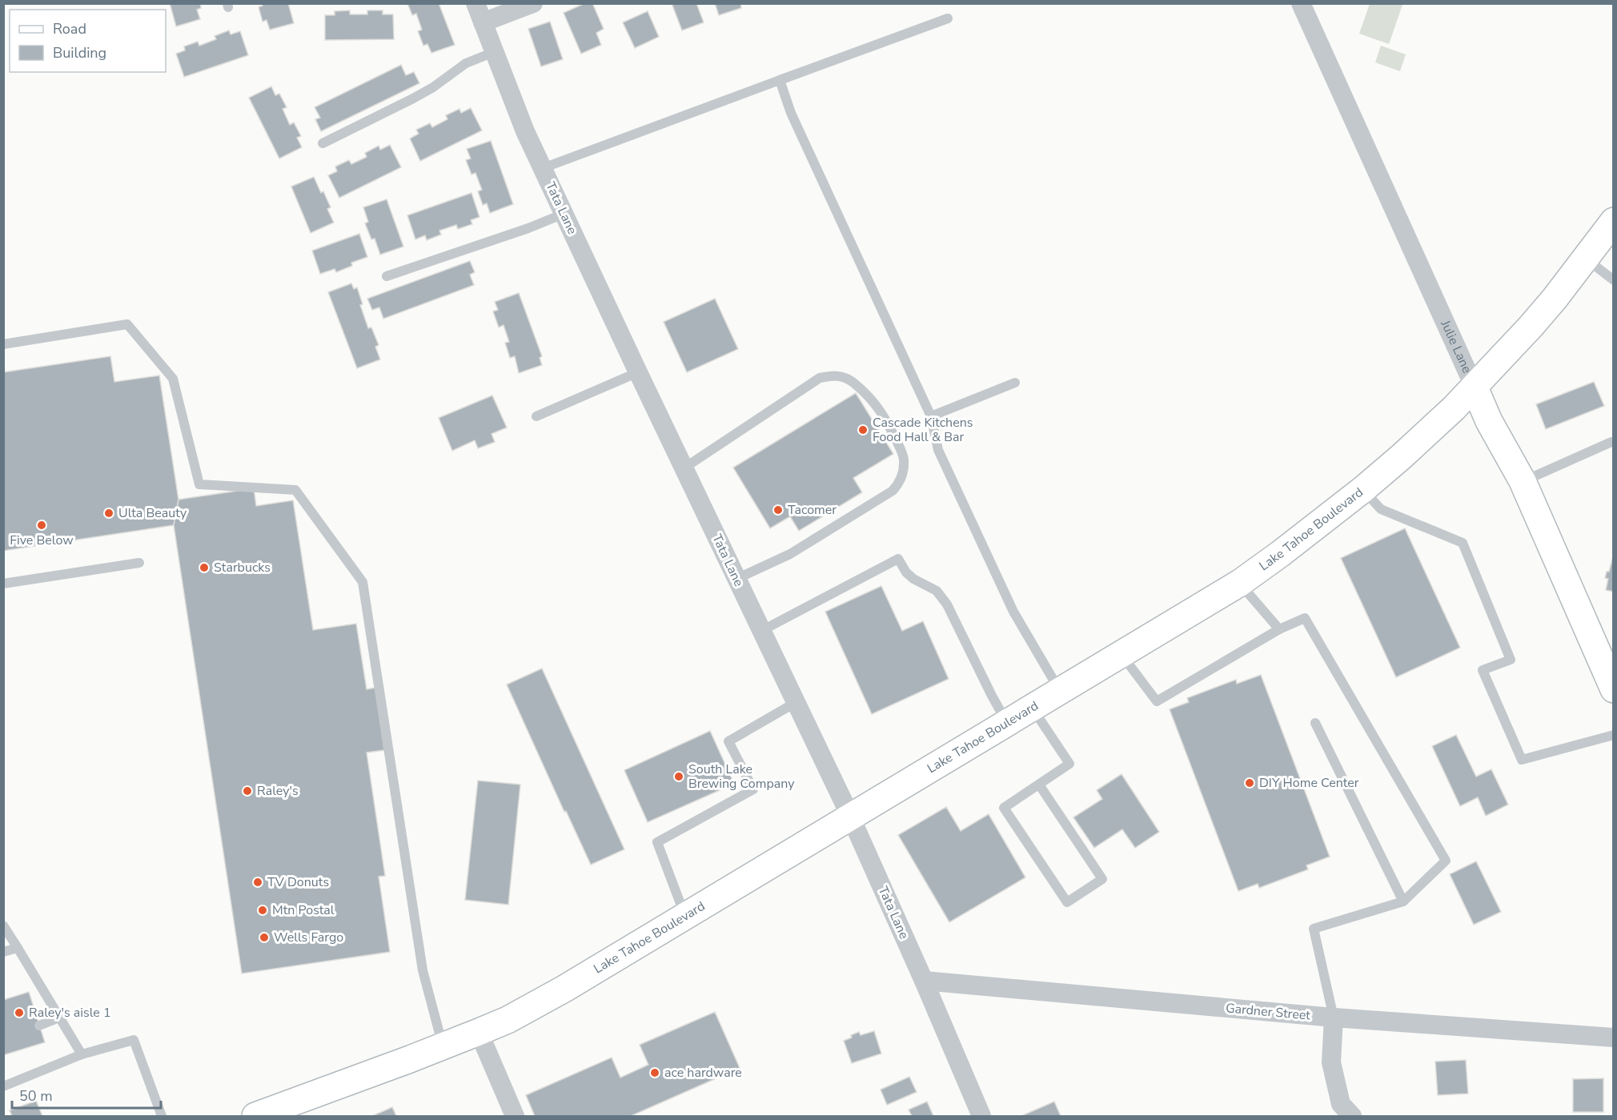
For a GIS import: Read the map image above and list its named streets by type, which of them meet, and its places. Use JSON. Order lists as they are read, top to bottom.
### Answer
{
  "streets": {
    "main road": ["Julie Lane", "Lake Tahoe Boulevard"],
    "street": ["Tata Lane", "Gardner Street"]
  },
  "crossings": [
    ["Tata Lane", "Lake Tahoe Boulevard"],
    ["Tata Lane", "Gardner Street"],
    ["Julie Lane", "Lake Tahoe Boulevard"]
  ],
  "places": [
    "Cascade Kitchens Food Hall & Bar",
    "Tacomer",
    "Ulta Beauty",
    "Five Below",
    "Starbucks",
    "South Lake Brewing Company",
    "DIY Home Center",
    "Raley's",
    "TV Donuts",
    "Mtn Postal",
    "Wells Fargo",
    "Raley's aisle 1",
    "ace hardware"
  ],
  "legend": ["Road", "Building"],
  "scale_bar": "50 m"
}
